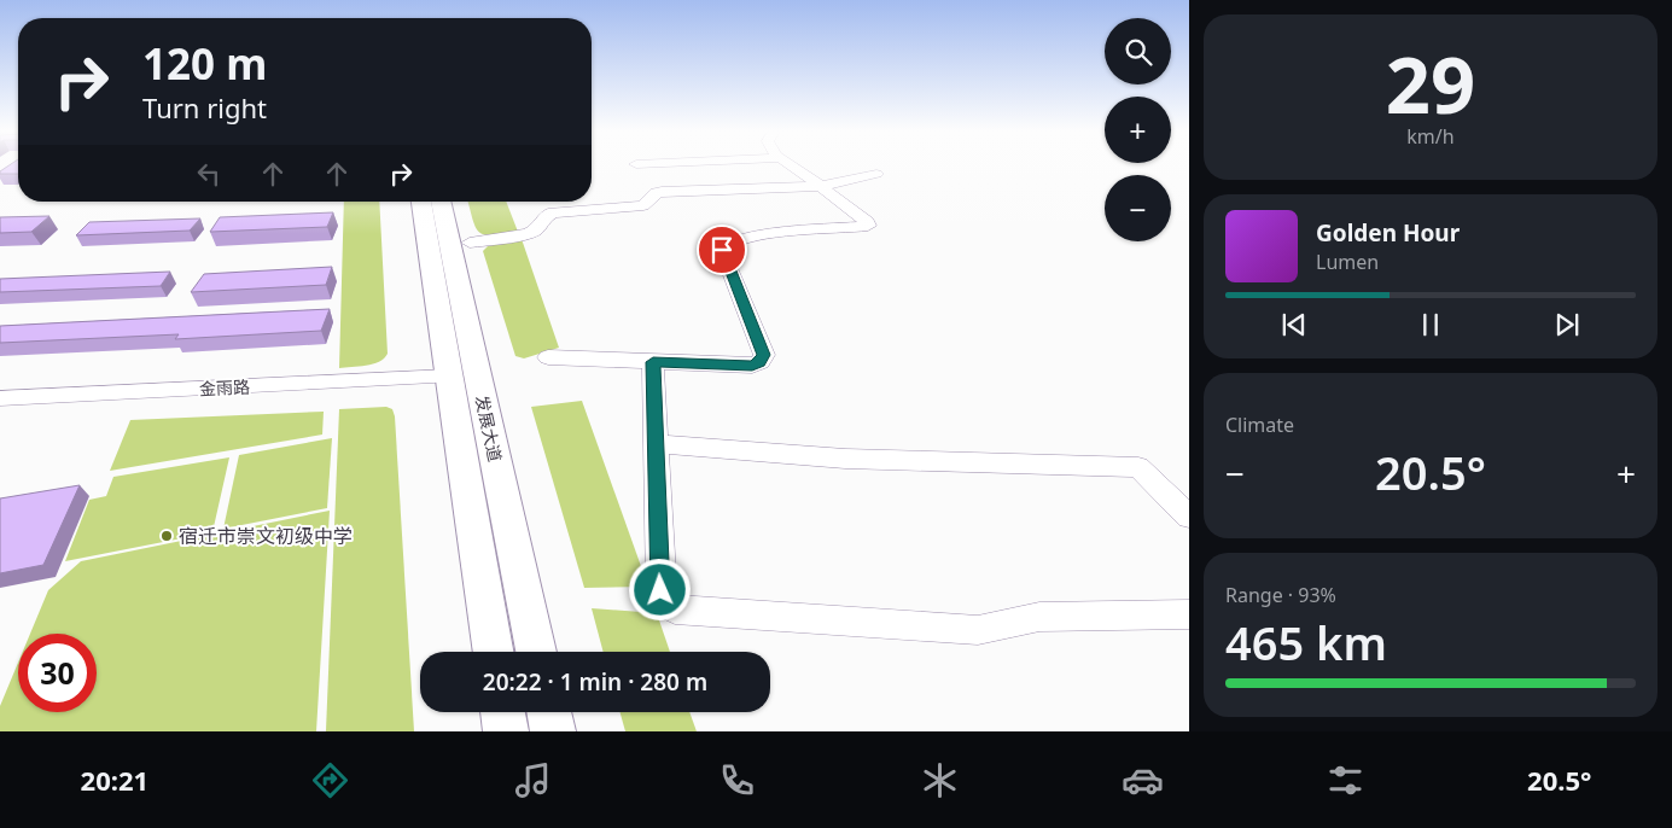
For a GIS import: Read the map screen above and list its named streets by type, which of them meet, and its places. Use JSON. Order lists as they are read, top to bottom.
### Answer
{
  "streets": {
    "main road": ["发展大道"],
    "street": ["金雨路"]
  },
  "crossings": [
    ["金雨路", "发展大道"]
  ],
  "places": ["宿迁市崇文初级中学"],
  "page": {
    "tile": [
      ["29", "km/h"],
      "Climate",
      ["Range · 93%", "465 km"]
    ],
    "map_buttons": ["+", "−"],
    "turn": ["120 m", "Turn right"],
    "song": ["Golden Hour", "Lumen"],
    "heat": ["−", "20.5°", "+"],
    "limit": "30",
    "trip": "20:22 · 1 min · 280 m",
    "tabs": ["20:21", "20.5°"]
  }
}
